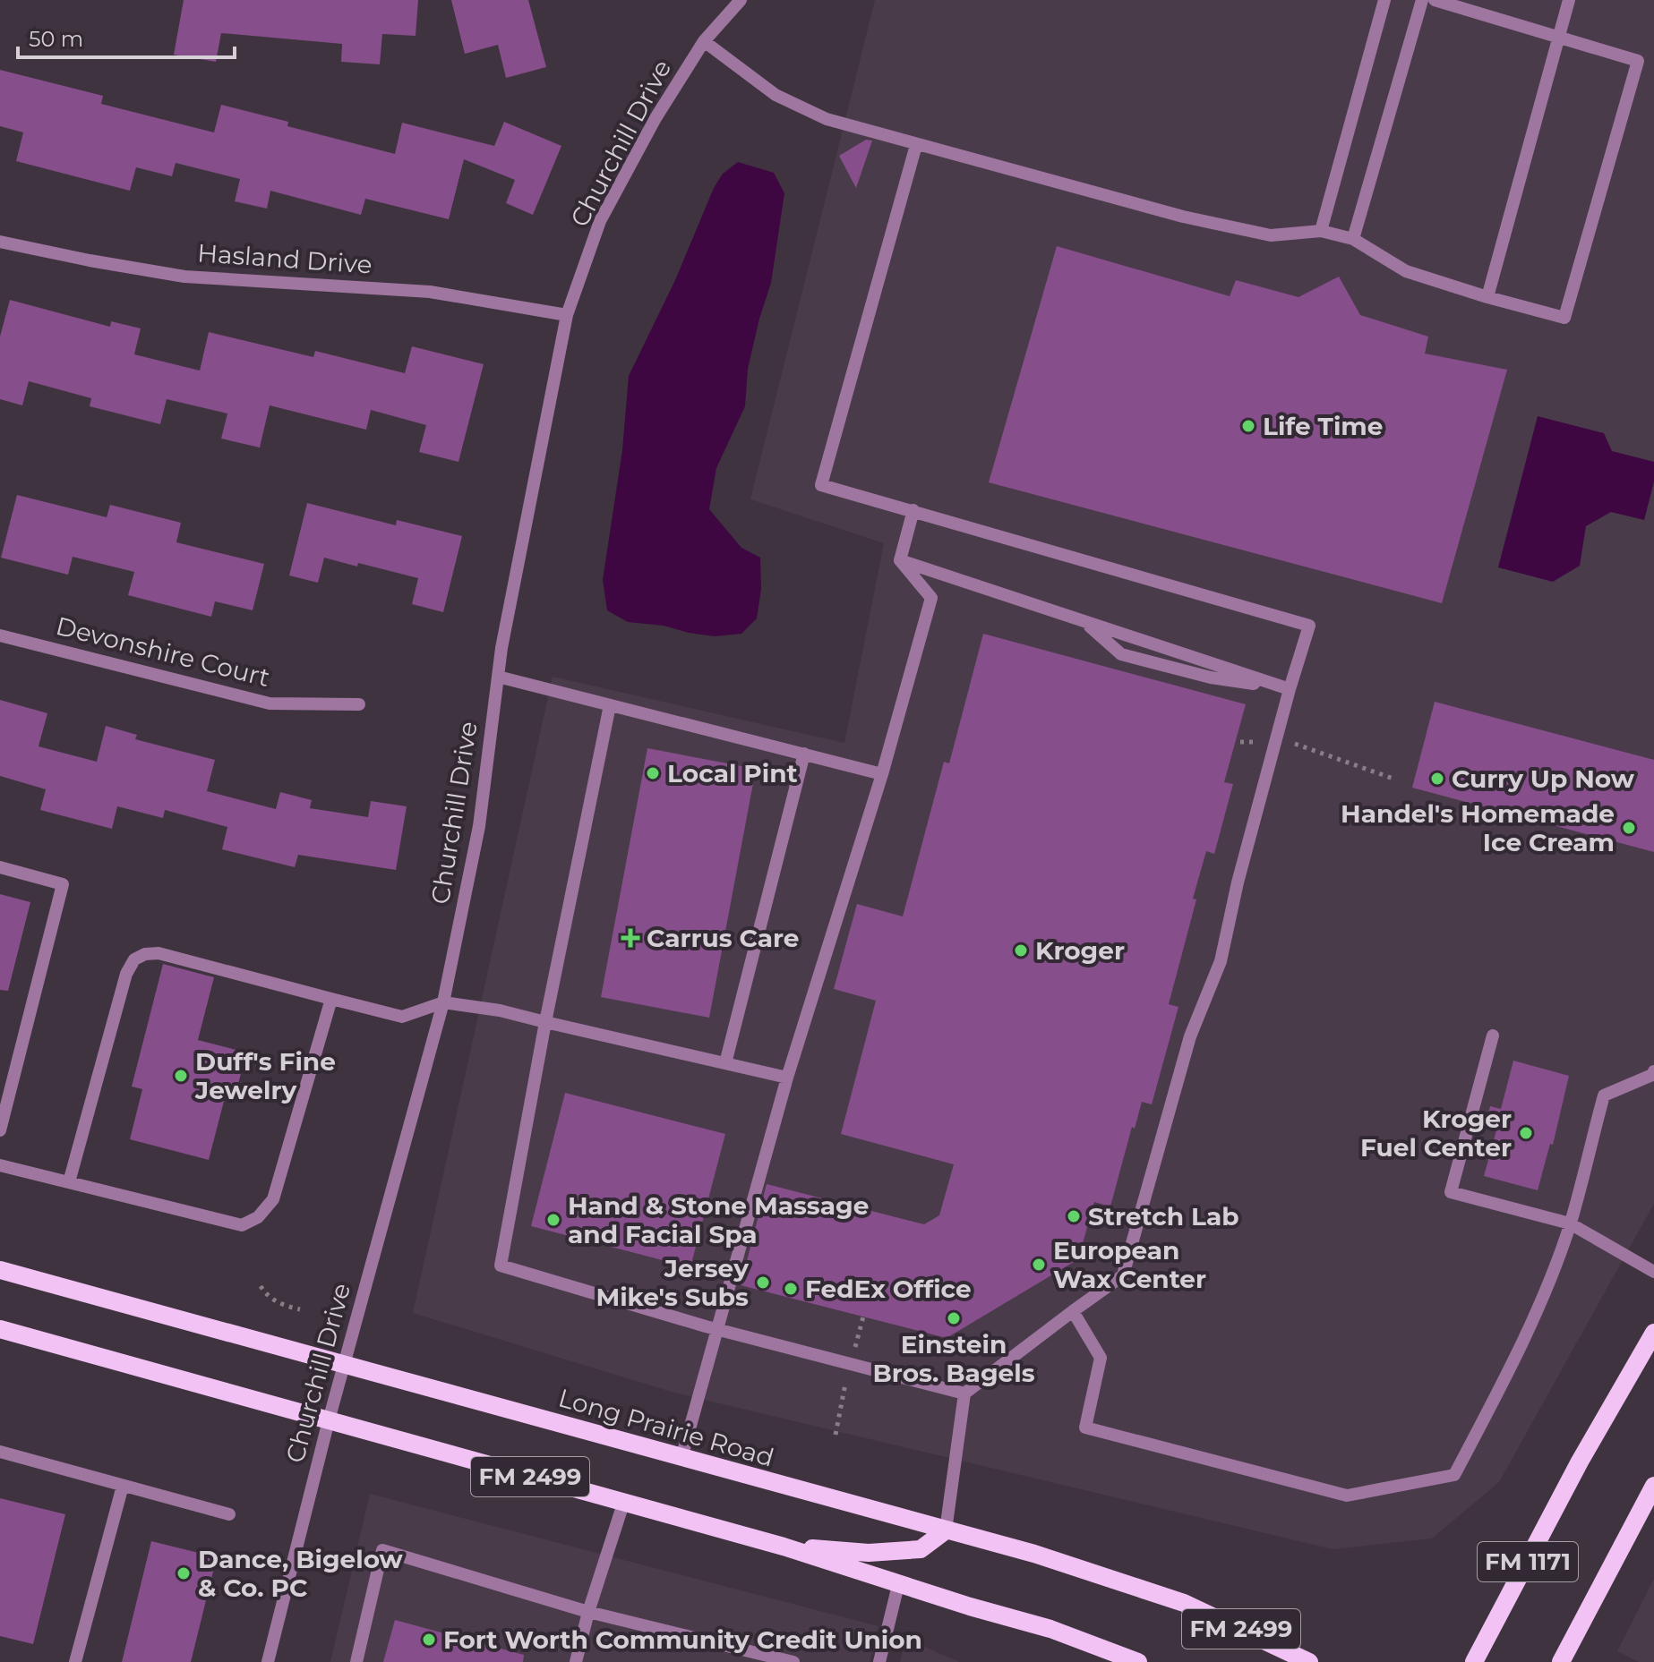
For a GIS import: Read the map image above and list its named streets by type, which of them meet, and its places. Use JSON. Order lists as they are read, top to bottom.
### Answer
{
  "streets": {
    "main road": ["Long Prairie Road", "FM 2499", "FM 1171"],
    "street": ["Churchill Drive", "Hasland Drive", "Devonshire Court"]
  },
  "crossings": [
    ["Churchill Drive", "Hasland Drive"],
    ["Churchill Drive", "Long Prairie Road"],
    ["Churchill Drive", "FM 2499"]
  ],
  "places": {
    "other": [
      "Life Time",
      "Local Pint",
      "Curry Up Now",
      "Handel's Homemade Ice Cream",
      "Kroger",
      "Duff's Fine Jewelry",
      "Kroger Fuel Center",
      "Stretch Lab",
      "Hand & Stone Massage and Facial Spa",
      "European Wax Center",
      "Jersey Mike's Subs",
      "FedEx Office",
      "Einstein Bros. Bagels",
      "Dance, Bigelow & Co. PC",
      "Fort Worth Community Credit Union"
    ],
    "health": ["Carrus Care"]
  },
  "scale_bar": "50 m"
}
